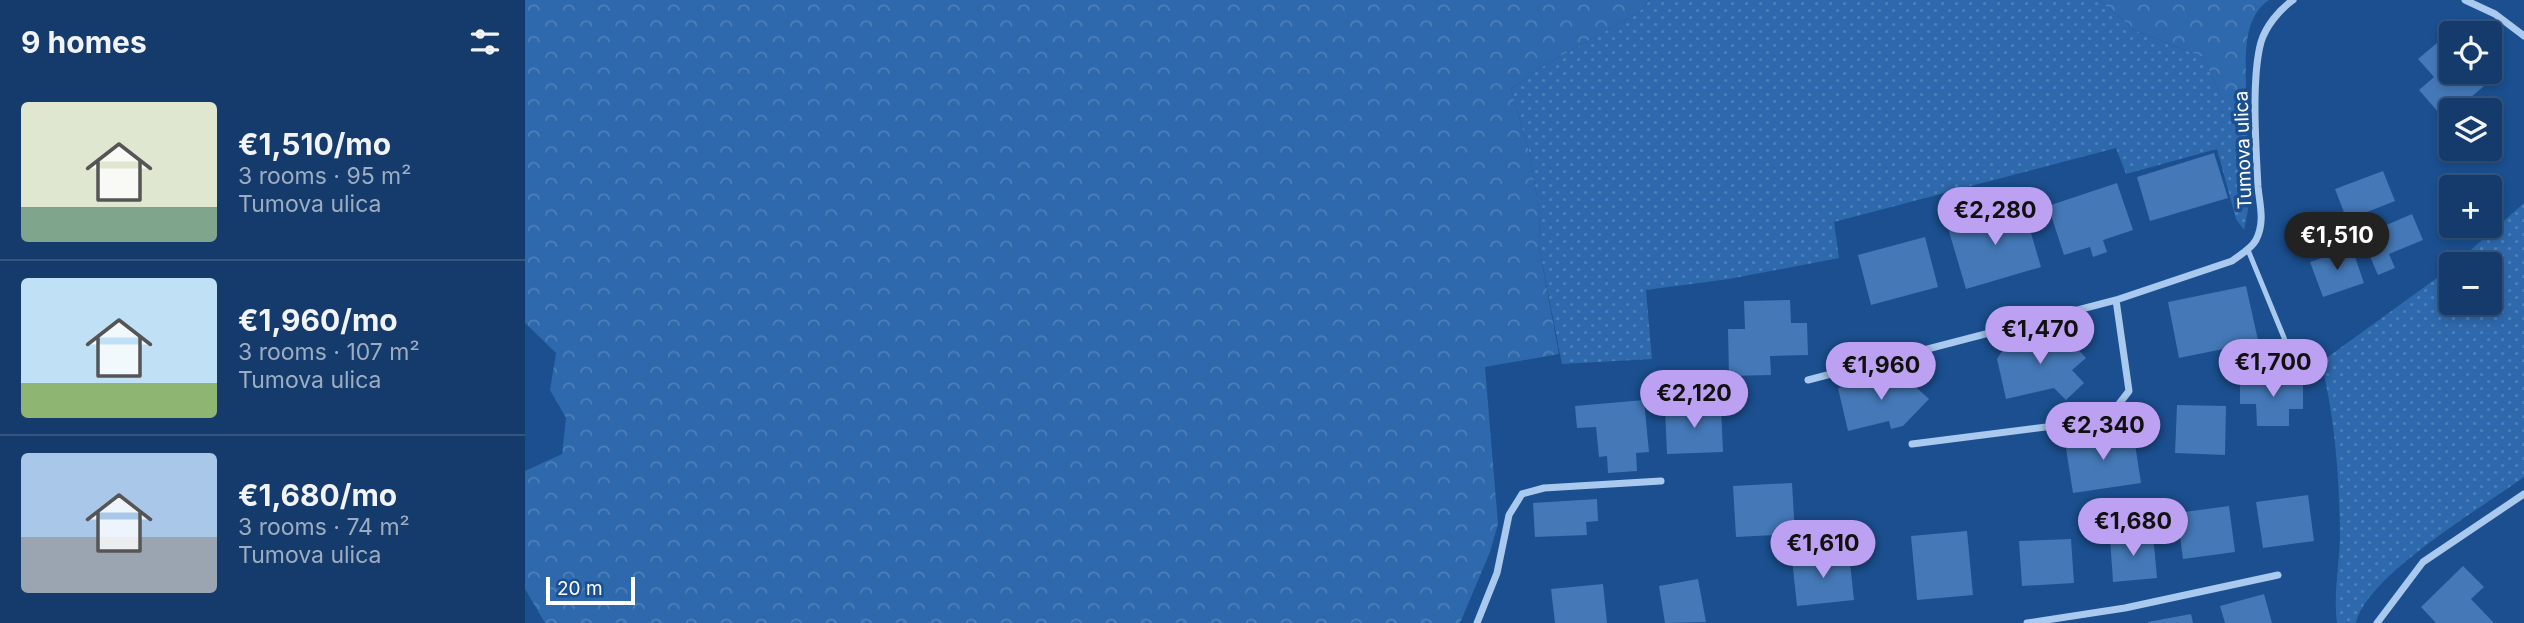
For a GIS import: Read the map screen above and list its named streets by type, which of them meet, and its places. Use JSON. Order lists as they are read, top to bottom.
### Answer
{
  "streets": {
    "street": ["Tumova ulica"]
  },
  "scale_bar": "20 m",
  "page": {
    "heading": "9 homes",
    "map_buttons": ["+", "−"],
    "list": [
      {
        "name": "€1,510/mo",
        "note": "3 rooms · 95 m² · Tumova ulica"
      },
      {
        "name": "€1,960/mo",
        "note": "3 rooms · 107 m² · Tumova ulica"
      },
      {
        "name": "€1,680/mo",
        "note": "3 rooms · 74 m² · Tumova ulica"
      }
    ],
    "price": [
      "€2,280",
      "€1,510",
      "€1,470",
      "€1,700",
      "€1,960",
      "€2,120",
      "€2,340",
      "€1,680",
      "€1,610"
    ],
    "scale": "20 m"
  }
}
